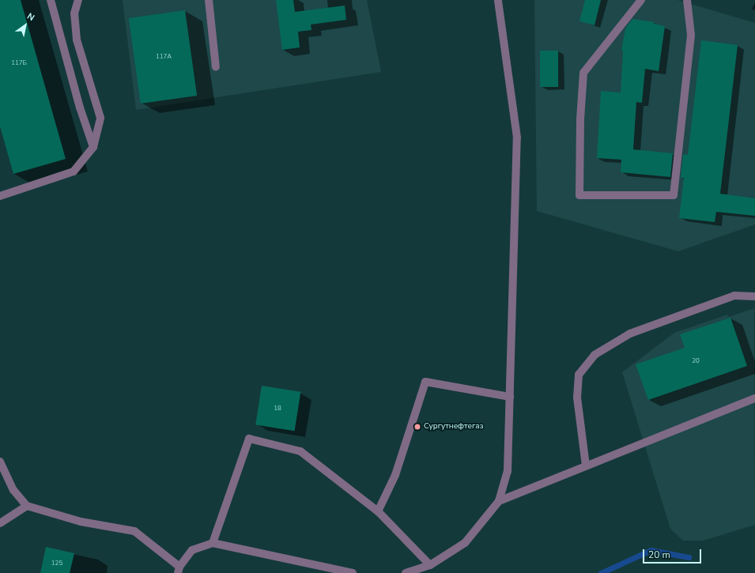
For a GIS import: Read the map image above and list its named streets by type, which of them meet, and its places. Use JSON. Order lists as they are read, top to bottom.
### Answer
{
  "places": ["Сургутнефтегаз"],
  "house_numbers": [
    "117А",
    "117Б",
    "20",
    "18",
    "125"
  ],
  "scale_bar": "20 m",
  "north": "top right"
}
